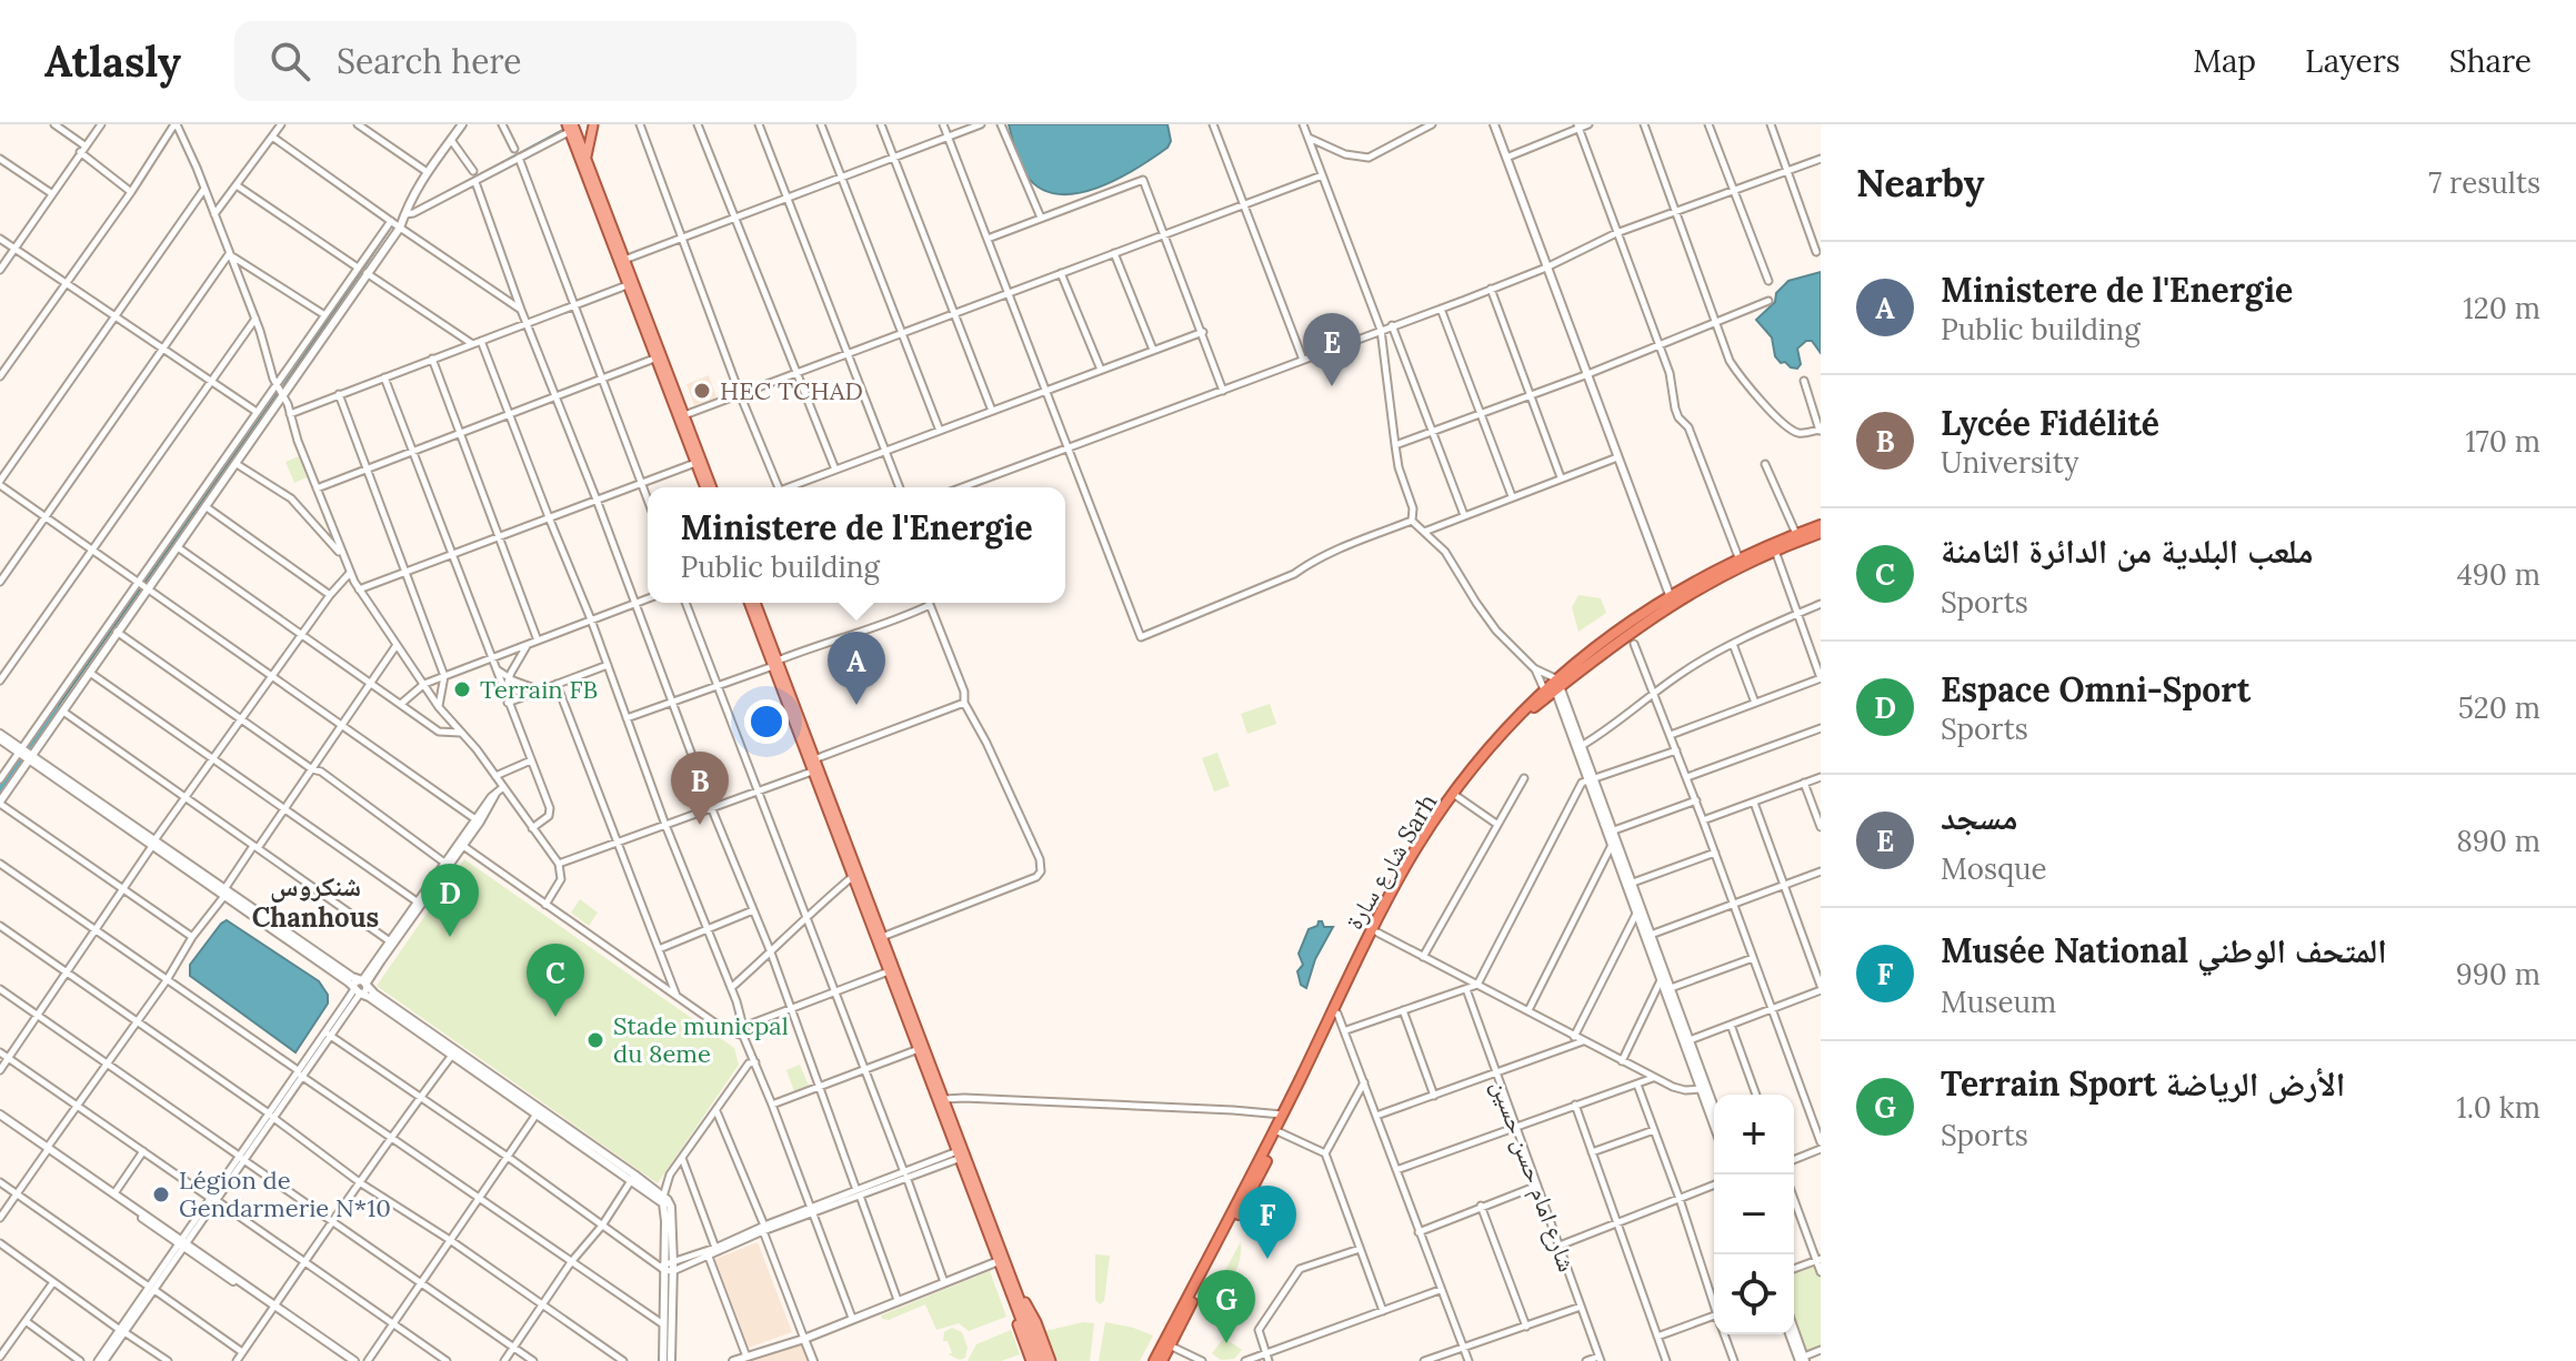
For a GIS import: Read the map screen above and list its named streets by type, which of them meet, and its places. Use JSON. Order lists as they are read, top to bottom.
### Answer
{
  "streets": {
    "highway": ["شارع سارة Sarh"],
    "street": ["شارع امام حسن حسين"]
  },
  "districts": ["شنكروس Chanhous"],
  "places": [
    "HEC TCHAD",
    "Terrain FB",
    "Stade municpal du 8eme",
    "Légion de Gendarmerie N*10"
  ],
  "page": {
    "header": "Atlasly",
    "search": "Search here",
    "nav": ["Map", "Layers", "Share"],
    "heading": ["Nearby", "7 results"],
    "list": [
      {
        "mark": "A",
        "name": "Ministere de l'Energie",
        "note": "Public building",
        "value": "120 m"
      },
      {
        "mark": "B",
        "name": "Lycée Fidélité",
        "note": "University",
        "value": "170 m"
      },
      {
        "mark": "C",
        "name": "ملعب البلدية من الدائرة الثامنة",
        "note": "Sports",
        "value": "490 m"
      },
      {
        "mark": "D",
        "name": "Espace Omni-Sport",
        "note": "Sports",
        "value": "520 m"
      },
      {
        "mark": "E",
        "name": "مسجد",
        "note": "Mosque",
        "value": "890 m"
      },
      {
        "mark": "F",
        "name": "Musée National المتحف الوطني",
        "note": "Museum",
        "value": "990 m"
      },
      {
        "mark": "G",
        "name": "Terrain Sport الأرض الرياضة",
        "note": "Sports",
        "value": "1.0 km"
      }
    ],
    "pins": [
      "E",
      "A",
      "B",
      "D",
      "C",
      "F",
      "G"
    ],
    "popup": ["Ministere de l'Energie", "Public building"],
    "map_buttons": ["+", "−"]
  }
}
